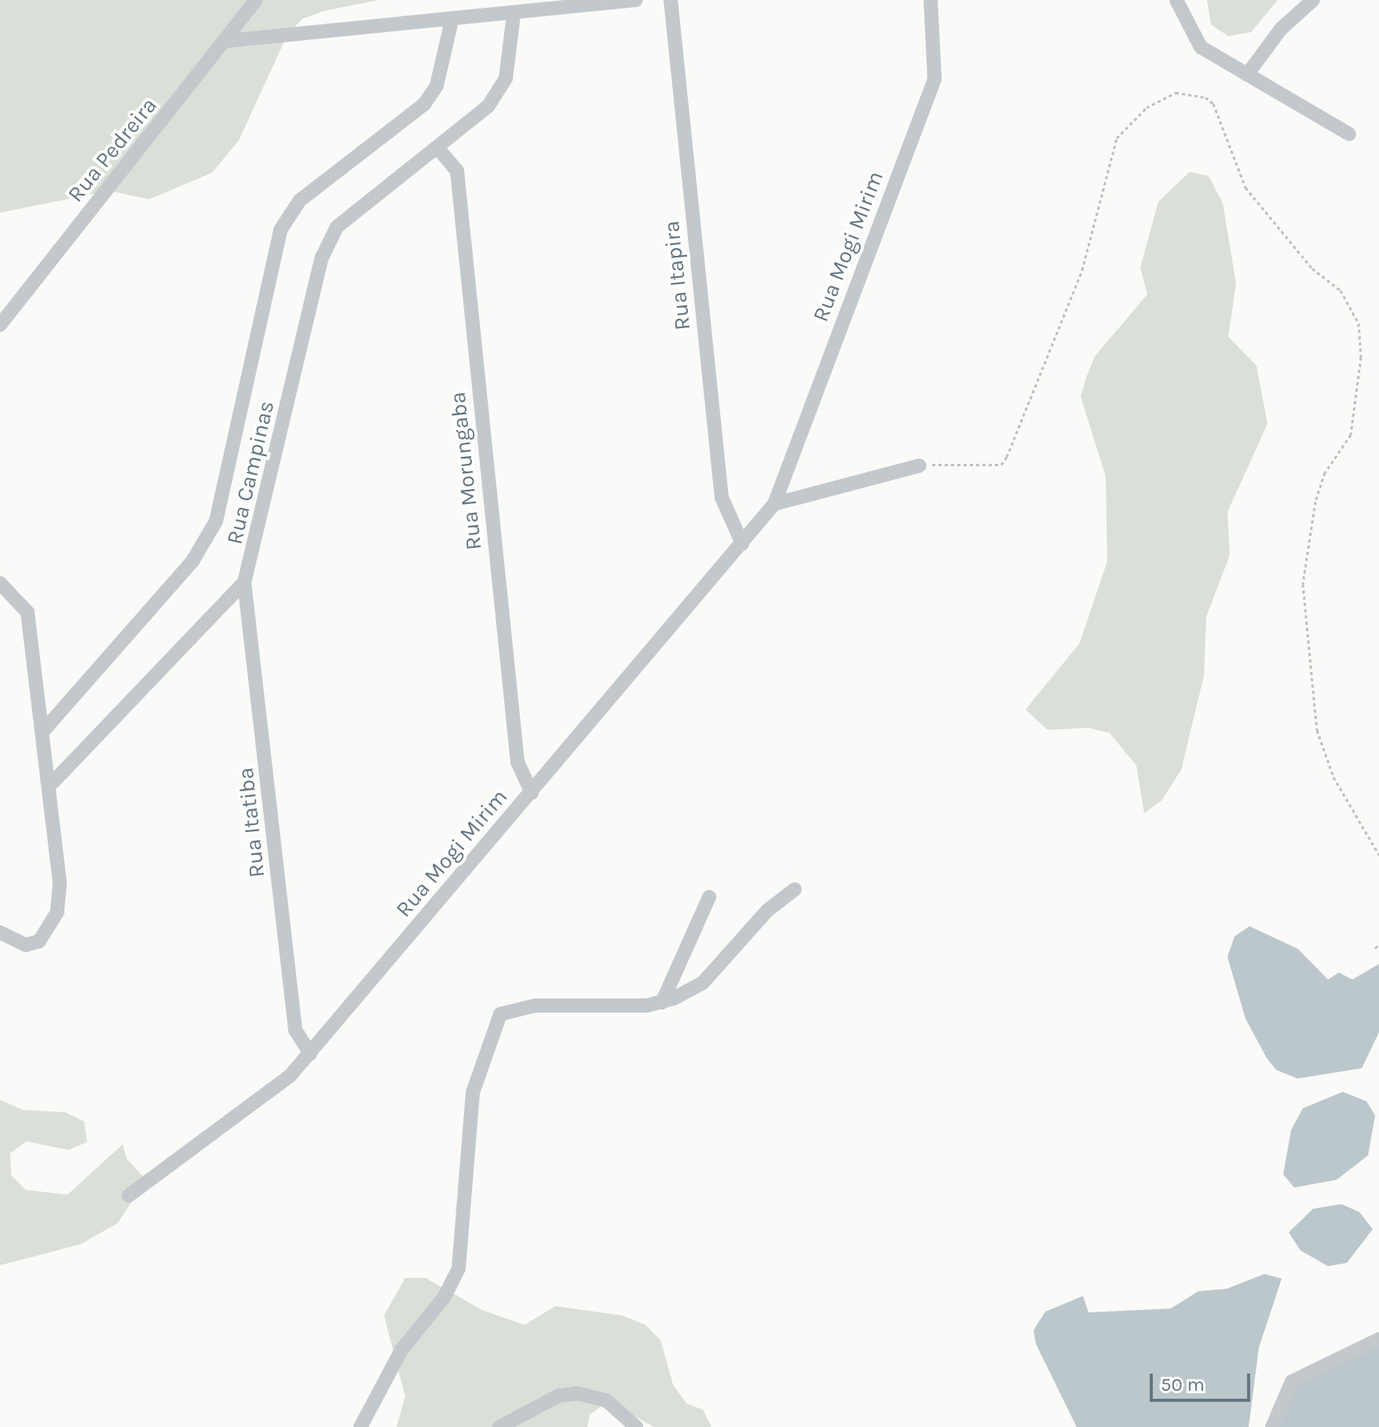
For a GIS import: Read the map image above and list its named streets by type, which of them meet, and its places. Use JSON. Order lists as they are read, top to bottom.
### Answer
{
  "streets": {
    "street": [
      "Rua Pedreira",
      "Rua Mogi Mirim",
      "Rua Itapira",
      "Rua Morungaba",
      "Rua Campinas",
      "Rua Itatiba"
    ]
  },
  "crossings": [
    ["Rua Mogi Mirim", "Rua Itapira"],
    ["Rua Mogi Mirim", "Rua Morungaba"],
    ["Rua Mogi Mirim", "Rua Itatiba"],
    ["Rua Morungaba", "Rua Campinas"],
    ["Rua Campinas", "Rua Itatiba"]
  ],
  "scale_bar": "50 m"
}
